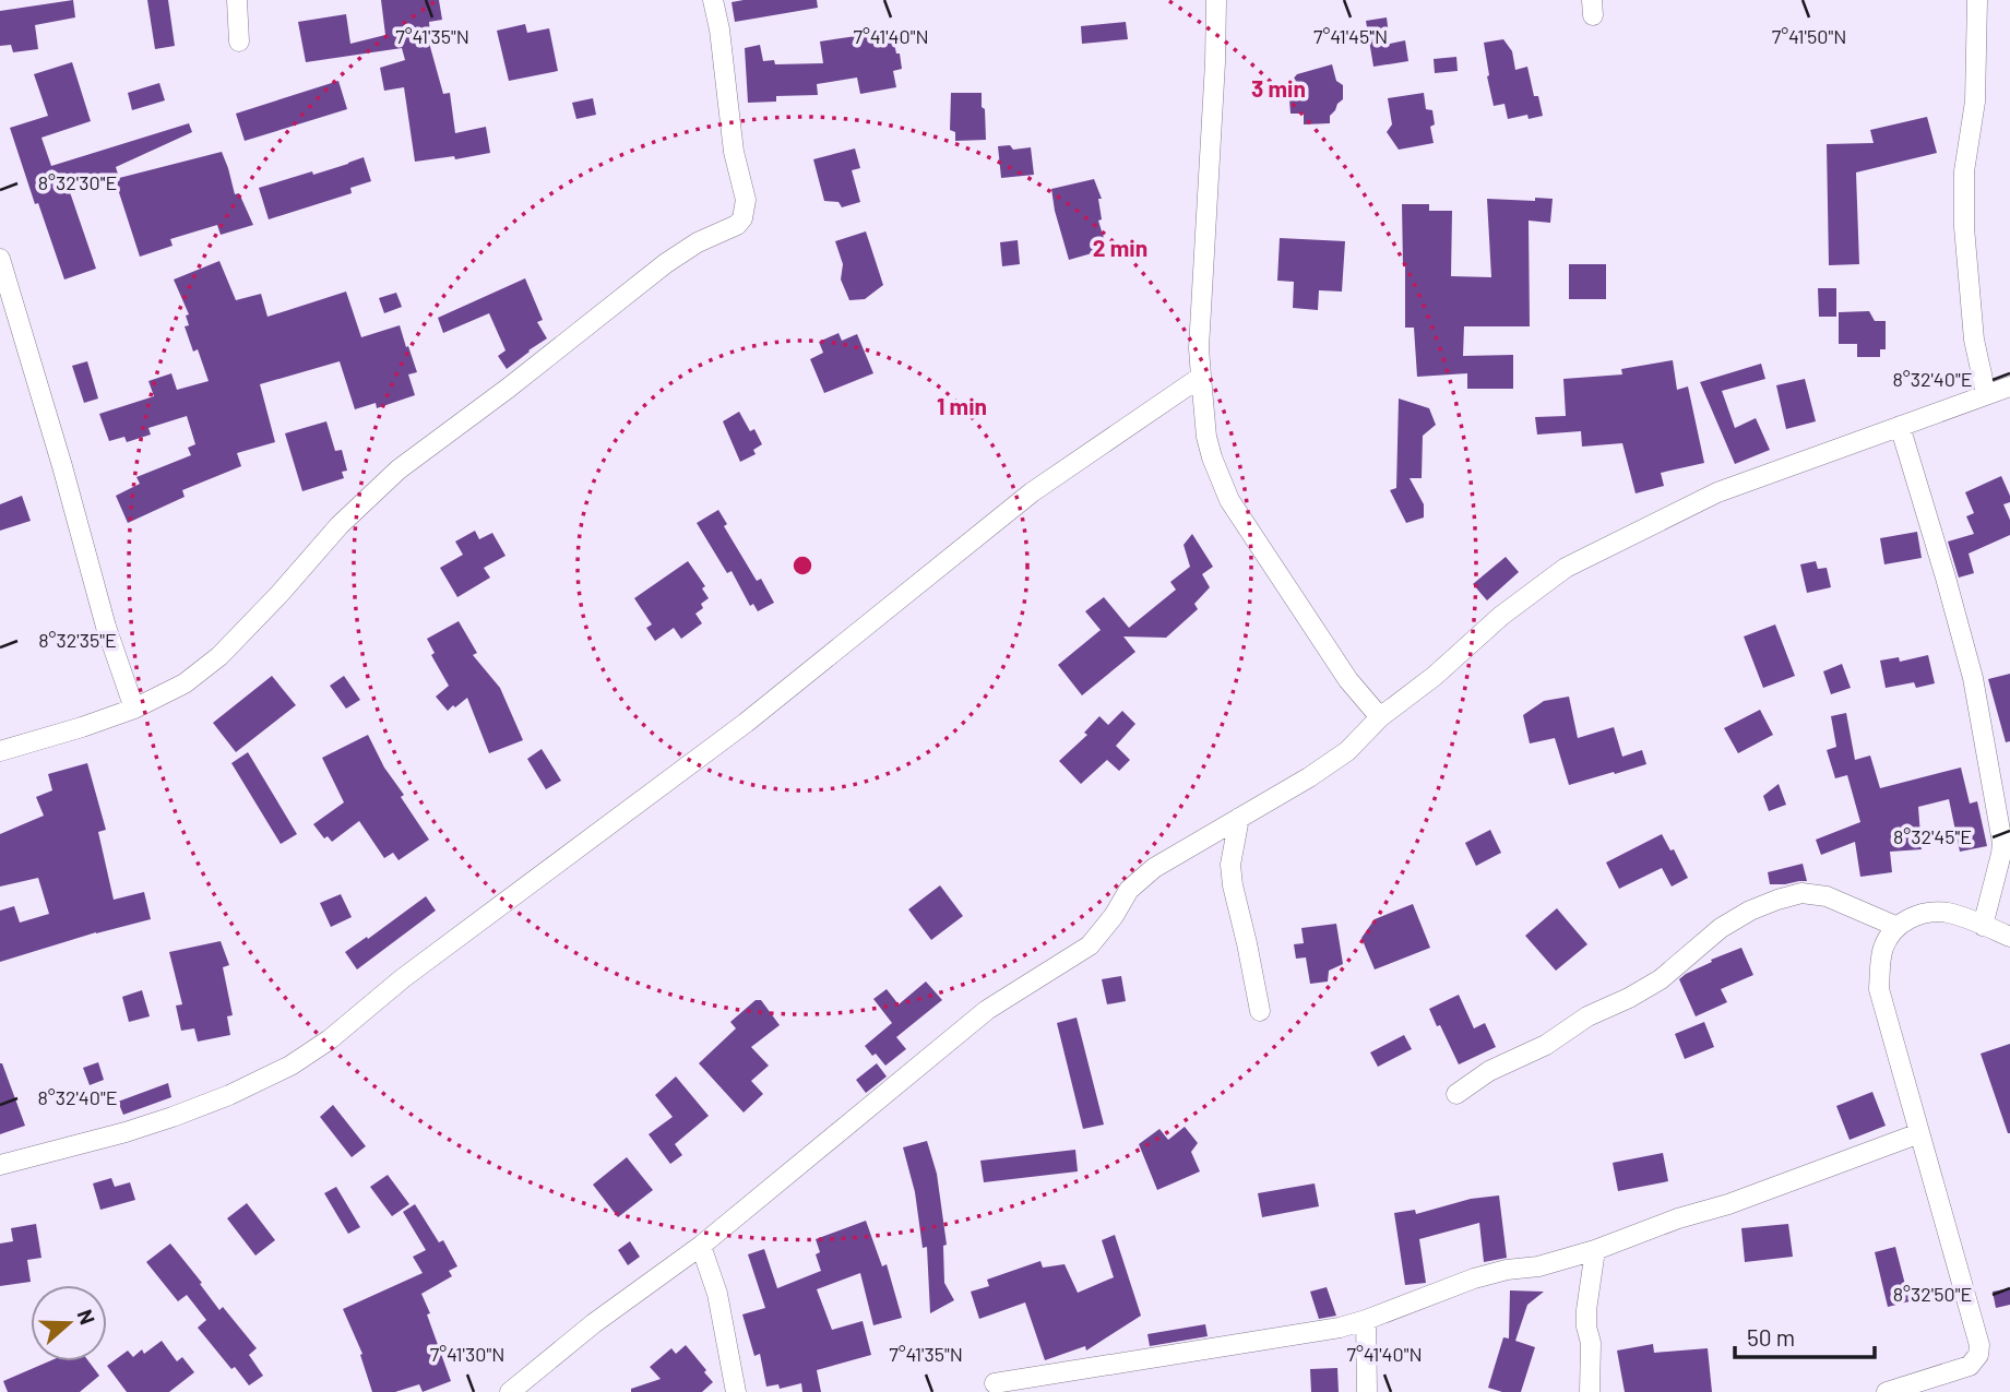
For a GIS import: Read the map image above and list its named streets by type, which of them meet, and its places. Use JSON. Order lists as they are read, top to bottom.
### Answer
{
  "scale_bar": "50 m",
  "north": "right",
  "coordinates": [
    "7°41'35\"N",
    "7°41'40\"N",
    "7°41'45\"N",
    "7°41'50\"N",
    "8°32'30\"E",
    "8°32'40\"E",
    "8°32'35\"E",
    "8°32'45\"E",
    "8°32'50\"E",
    "7°41'30\"N"
  ],
  "rings": ["3 min", "2 min", "1 min"]
}
